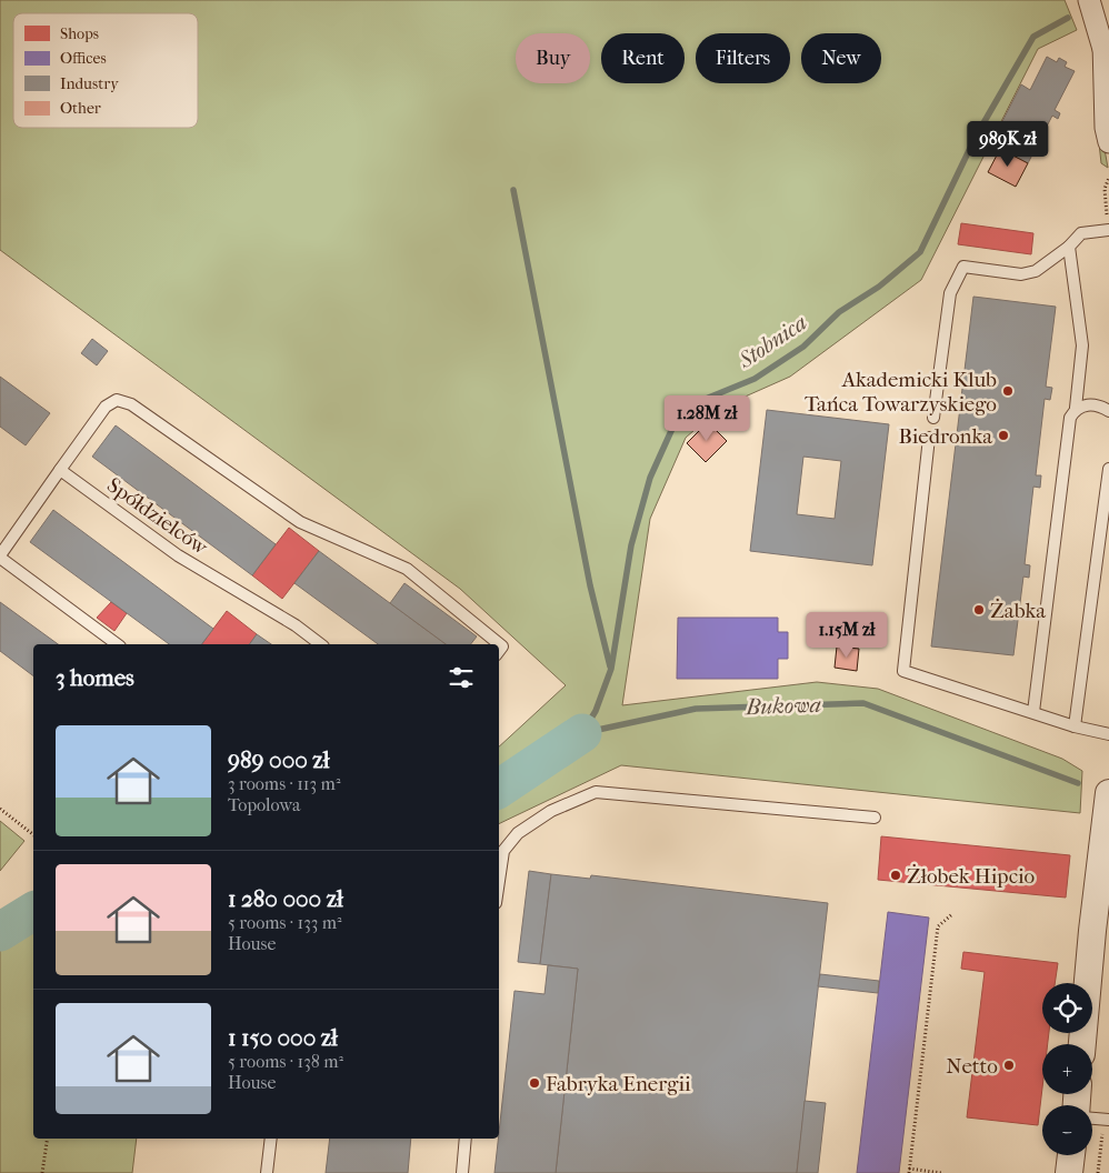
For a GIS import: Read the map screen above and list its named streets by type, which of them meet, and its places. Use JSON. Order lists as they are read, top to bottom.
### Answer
{
  "streets": {
    "lane": ["Spółdzielców"]
  },
  "water": ["Stobnica", "Bukowa"],
  "places": [
    "Akademicki Klub Tańca Towarzyskiego",
    "Biedronka",
    "Żabka",
    "Żłobek Hipcio",
    "Netto",
    "Fabryka Energii"
  ],
  "legend": [
    "Shops",
    "Offices",
    "Industry",
    "Other"
  ],
  "page": {
    "chip": [
      "Buy",
      "Rent",
      "Filters",
      "New"
    ],
    "price": ["989K zł", "1.28M zł", "1.15M zł"],
    "heading": "3 homes",
    "list": [
      {
        "name": "989 000 zł",
        "note": "3 rooms · 113 m² · Topolowa"
      },
      {
        "name": "1 280 000 zł",
        "note": "5 rooms · 133 m² · House"
      },
      {
        "name": "1 150 000 zł",
        "note": "5 rooms · 138 m² · House"
      }
    ],
    "map_buttons": ["+", "−"]
  }
}
